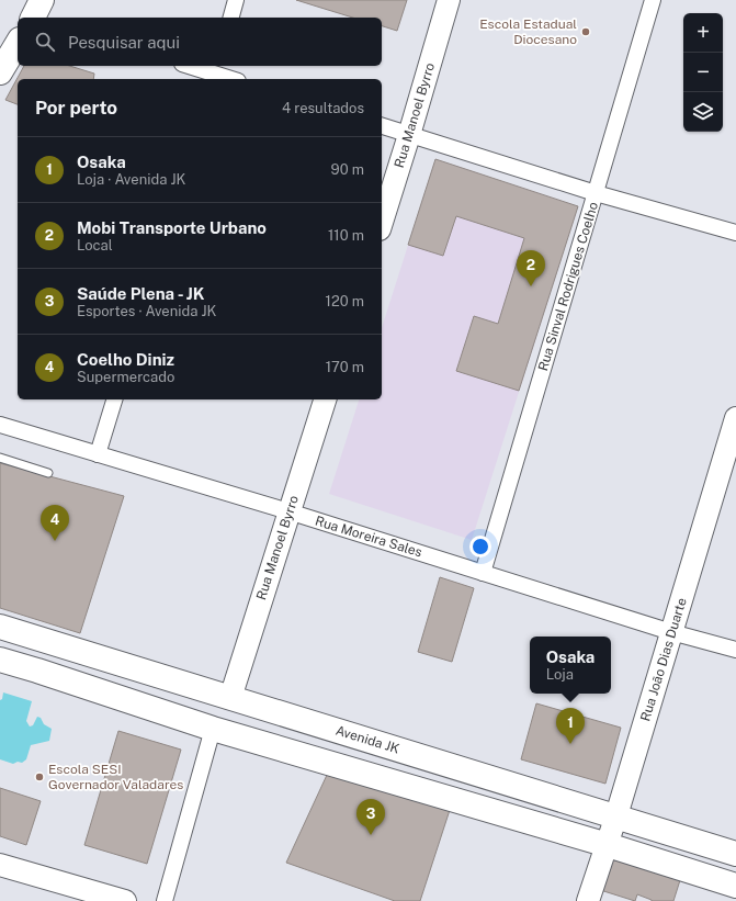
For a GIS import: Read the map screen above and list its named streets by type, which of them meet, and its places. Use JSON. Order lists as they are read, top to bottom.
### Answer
{
  "streets": {
    "main road": ["Avenida JK"],
    "street": [
      "Rua Manoel Byrro",
      "Rua Sinval Rodrigues Coelho",
      "Rua Moreira Sales",
      "Rua João Dias Duarte"
    ]
  },
  "crossings": [
    ["Rua Manoel Byrro", "Rua Moreira Sales"],
    ["Rua Manoel Byrro", "Avenida JK"],
    ["Rua Sinval Rodrigues Coelho", "Rua Moreira Sales"],
    ["Rua Moreira Sales", "Rua João Dias Duarte"],
    ["Rua João Dias Duarte", "Avenida JK"]
  ],
  "places": ["Escola Estadual Diocesano", "Escola SESI Governador Valadares"],
  "page": {
    "map_buttons": ["+", "−"],
    "search": "Pesquisar aqui",
    "heading": ["Por perto", "4 resultados"],
    "list": [
      {
        "mark": "1",
        "name": "Osaka",
        "note": "Loja · Avenida JK",
        "value": "90 m"
      },
      {
        "mark": "2",
        "name": "Mobi Transporte Urbano",
        "note": "Local",
        "value": "110 m"
      },
      {
        "mark": "3",
        "name": "Saúde Plena - JK",
        "note": "Esportes · Avenida JK",
        "value": "120 m"
      },
      {
        "mark": "4",
        "name": "Coelho Diniz",
        "note": "Supermercado",
        "value": "170 m"
      }
    ],
    "pins": [
      "2",
      "4",
      "1",
      "3"
    ],
    "popup": ["Osaka", "Loja"]
  }
}
